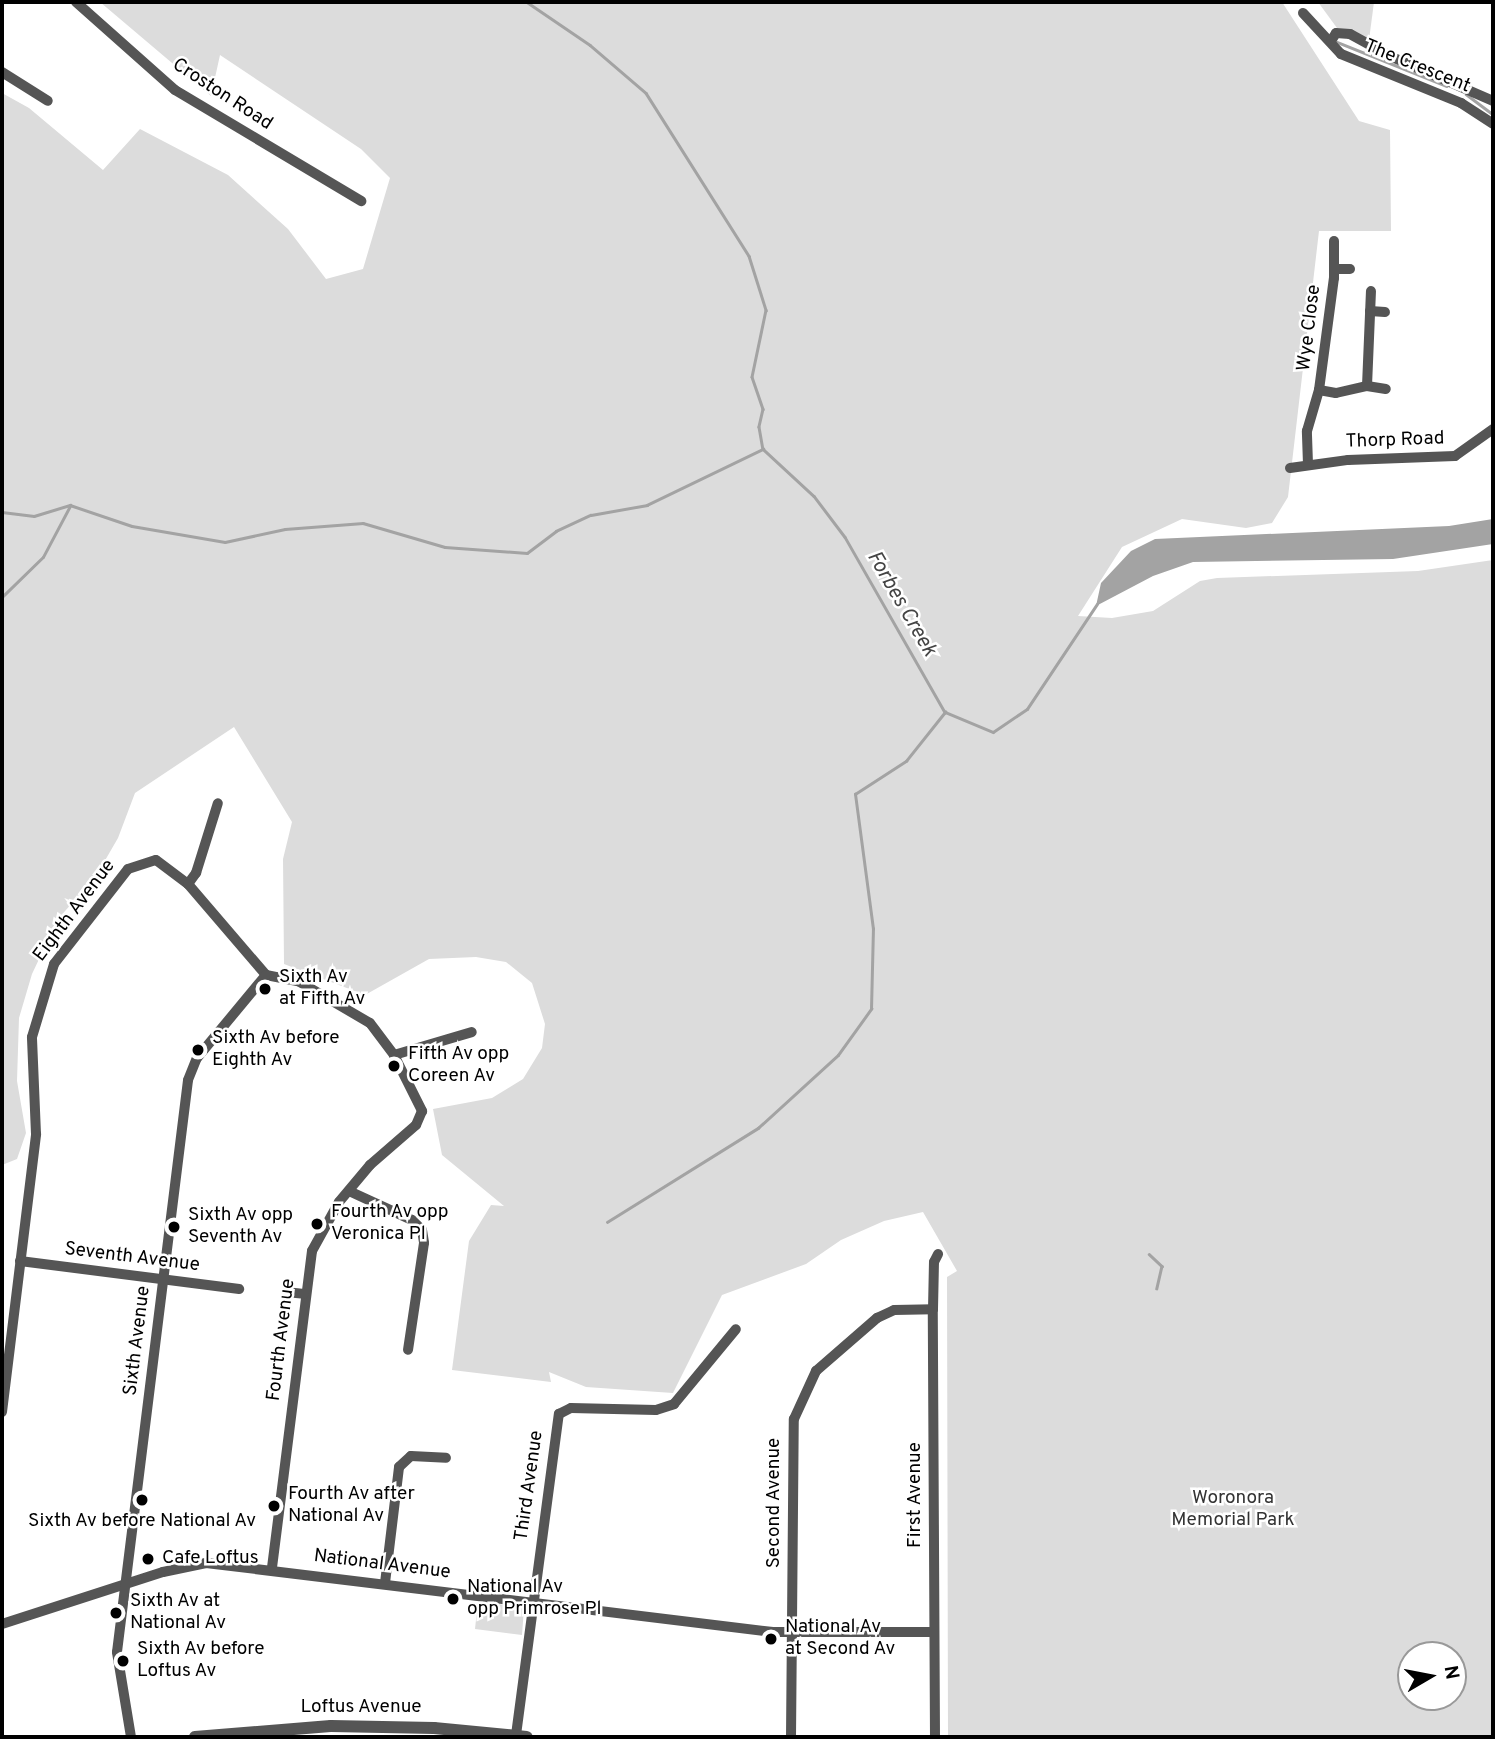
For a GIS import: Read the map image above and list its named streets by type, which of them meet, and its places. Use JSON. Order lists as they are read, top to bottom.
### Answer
{
  "streets": {
    "street": [
      "The Crescent",
      "Croston Road",
      "Wye Close",
      "Thorp Road",
      "Eighth Avenue",
      "Seventh Avenue",
      "Fourth Avenue",
      "Sixth Avenue",
      "Third Avenue",
      "First Avenue",
      "Second Avenue",
      "National Avenue",
      "Loftus Avenue"
    ]
  },
  "crossings": [
    ["Wye Close", "Thorp Road"],
    ["Eighth Avenue", "Seventh Avenue"],
    ["Eighth Avenue", "Sixth Avenue"],
    ["Seventh Avenue", "Sixth Avenue"],
    ["Fourth Avenue", "National Avenue"],
    ["Sixth Avenue", "National Avenue"],
    ["Third Avenue", "National Avenue"],
    ["Third Avenue", "Loftus Avenue"],
    ["First Avenue", "Second Avenue"],
    ["First Avenue", "National Avenue"],
    ["Second Avenue", "National Avenue"]
  ],
  "water": ["Forbes Creek"],
  "parks": ["Woronora Memorial Park"],
  "places": [
    "Sixth Av at Fifth Av",
    "Sixth Av before Eighth Av",
    "Fifth Av opp Coreen Av",
    "Fourth Av opp Veronica Pl",
    "Sixth Av opp Seventh Av",
    "Sixth Av before National Av",
    "Fourth Av after National Av",
    "Cafe Loftus",
    "National Av opp Primrose Pl",
    "Sixth Av at National Av",
    "National Av at Second Av",
    "Sixth Av before Loftus Av"
  ],
  "north": "right"
}
